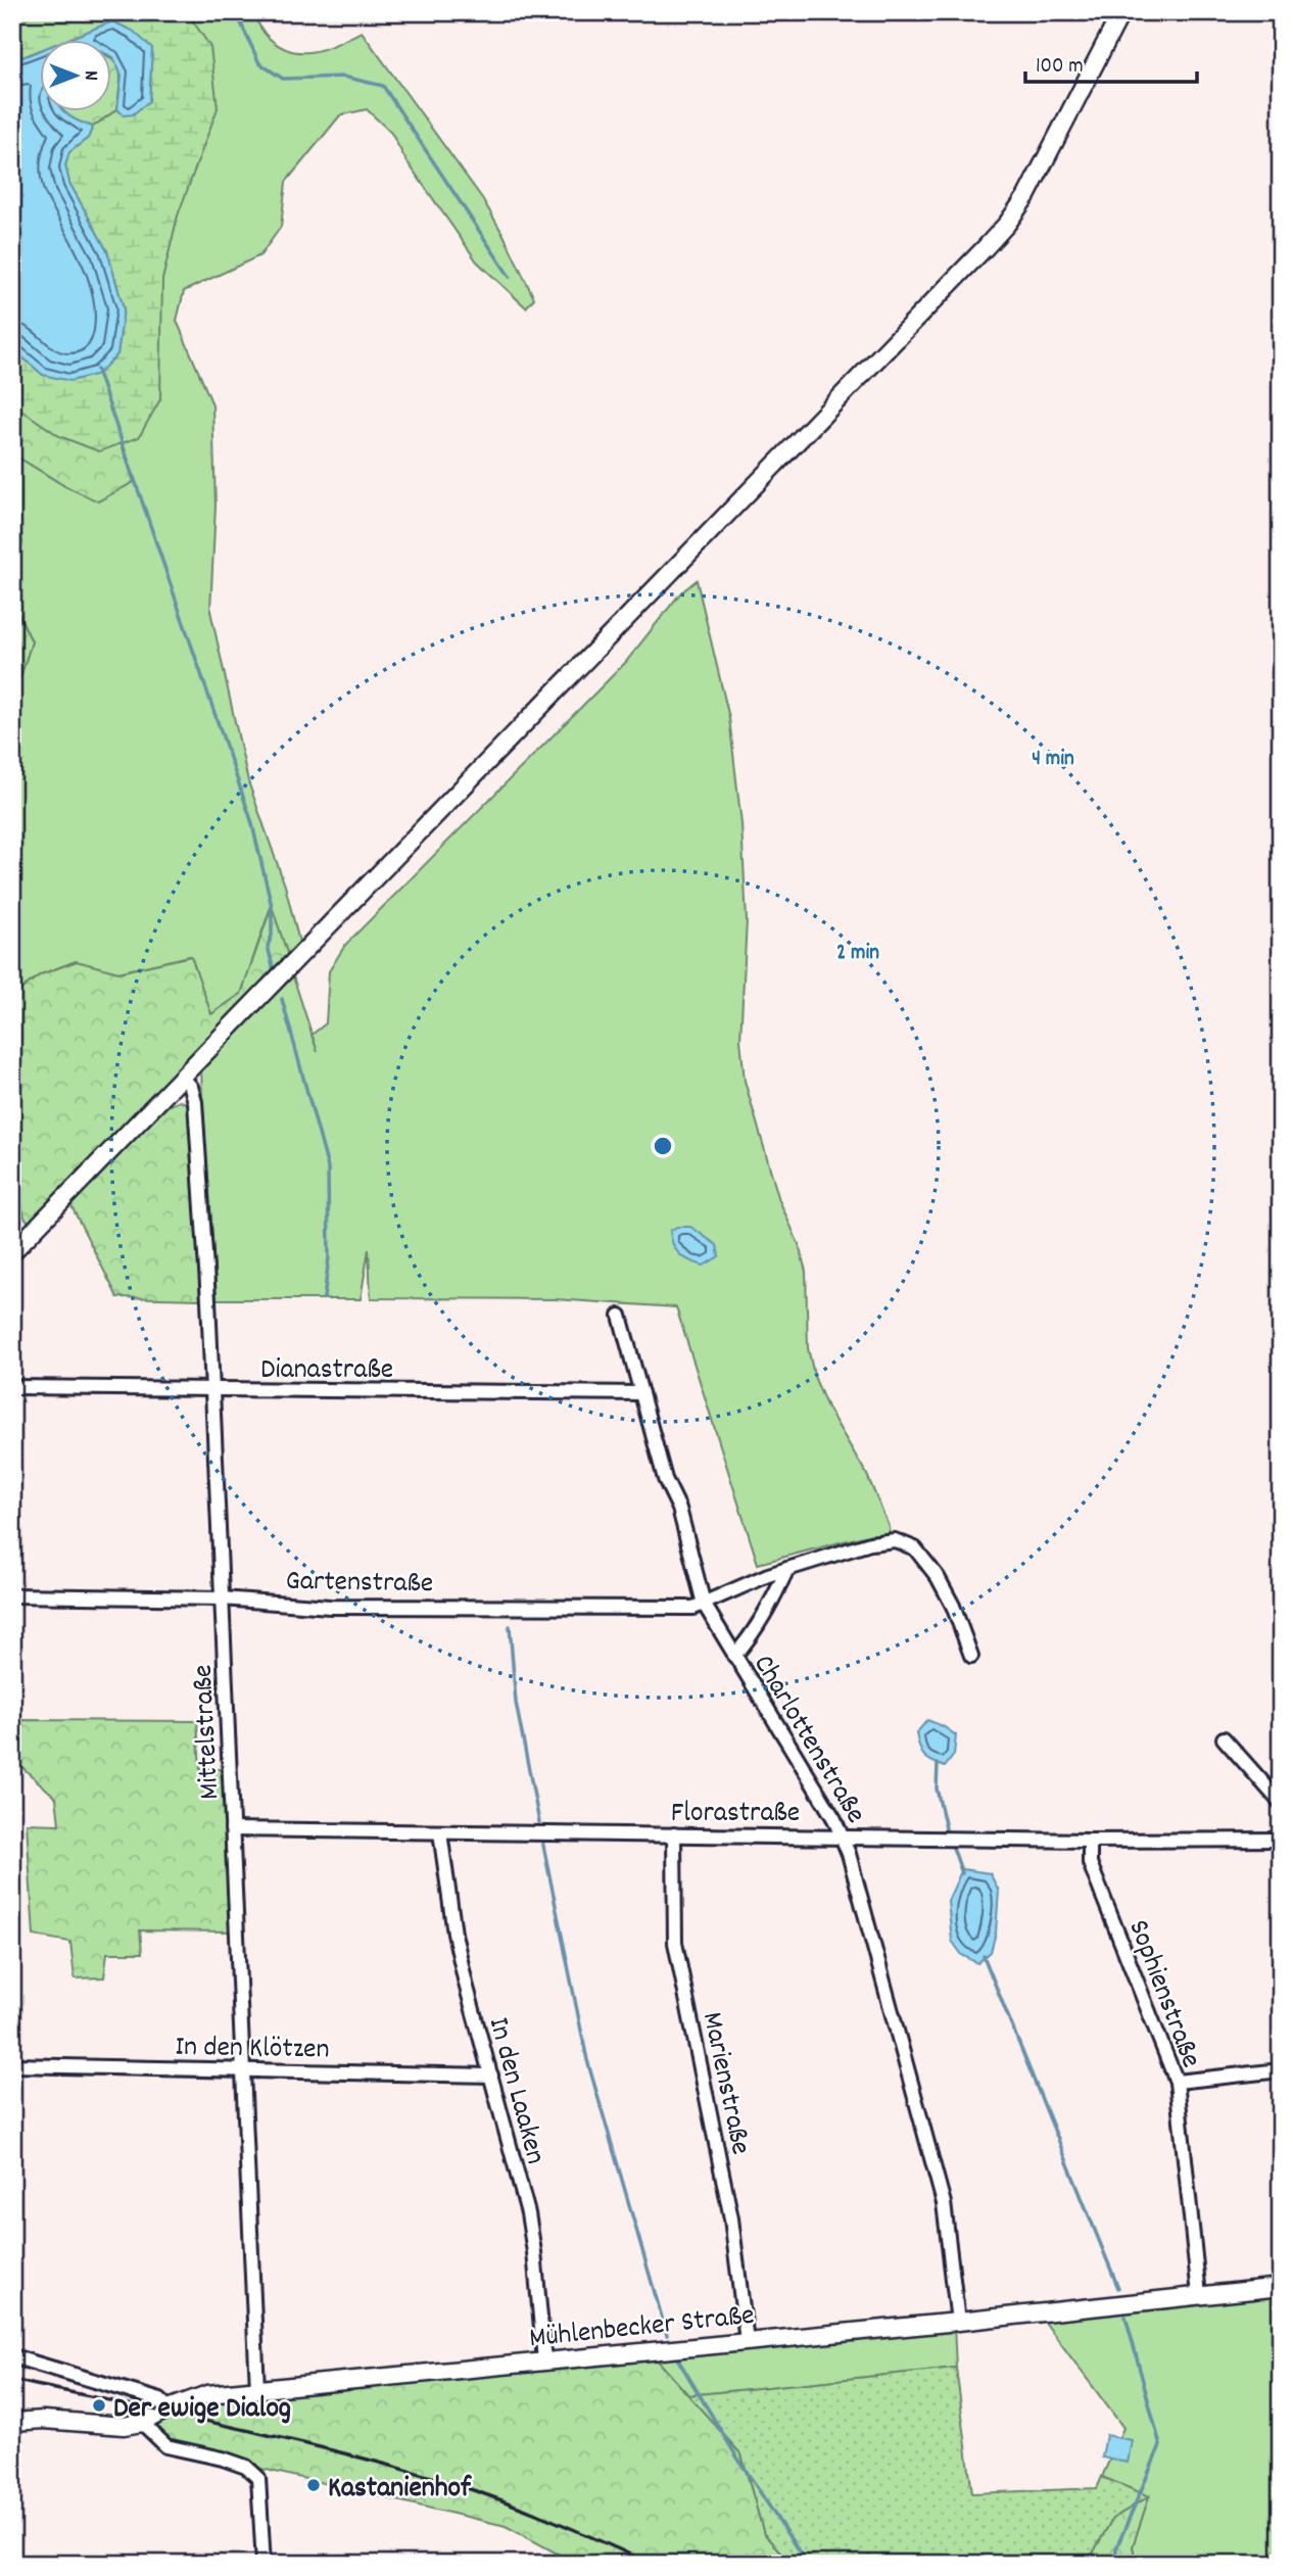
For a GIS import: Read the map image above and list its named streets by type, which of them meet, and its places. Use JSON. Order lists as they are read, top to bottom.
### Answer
{
  "streets": {
    "main road": ["Mühlenbecker Straße"],
    "street": [
      "Dianastraße",
      "Gartenstraße",
      "Mittelstraße",
      "Charlottenstraße",
      "Florastraße",
      "Sophienstraße",
      "In den Klötzen",
      "Marienstraße",
      "In den Laaken"
    ]
  },
  "crossings": [
    ["Dianastraße", "Mittelstraße"],
    ["Dianastraße", "Charlottenstraße"],
    ["Gartenstraße", "Mittelstraße"],
    ["Gartenstraße", "Charlottenstraße"],
    ["Mittelstraße", "Florastraße"],
    ["Mittelstraße", "In den Klötzen"],
    ["Mittelstraße", "Mühlenbecker Straße"],
    ["Charlottenstraße", "Florastraße"],
    ["Charlottenstraße", "Mühlenbecker Straße"],
    ["Florastraße", "Sophienstraße"],
    ["Florastraße", "Marienstraße"],
    ["Florastraße", "In den Laaken"],
    ["Sophienstraße", "Mühlenbecker Straße"],
    ["In den Klötzen", "In den Laaken"],
    ["Marienstraße", "Mühlenbecker Straße"],
    ["In den Laaken", "Mühlenbecker Straße"]
  ],
  "places": ["Der ewige Dialog", "Kastanienhof"],
  "scale_bar": "100 m",
  "north": "right",
  "rings": ["4 min", "2 min"]
}
